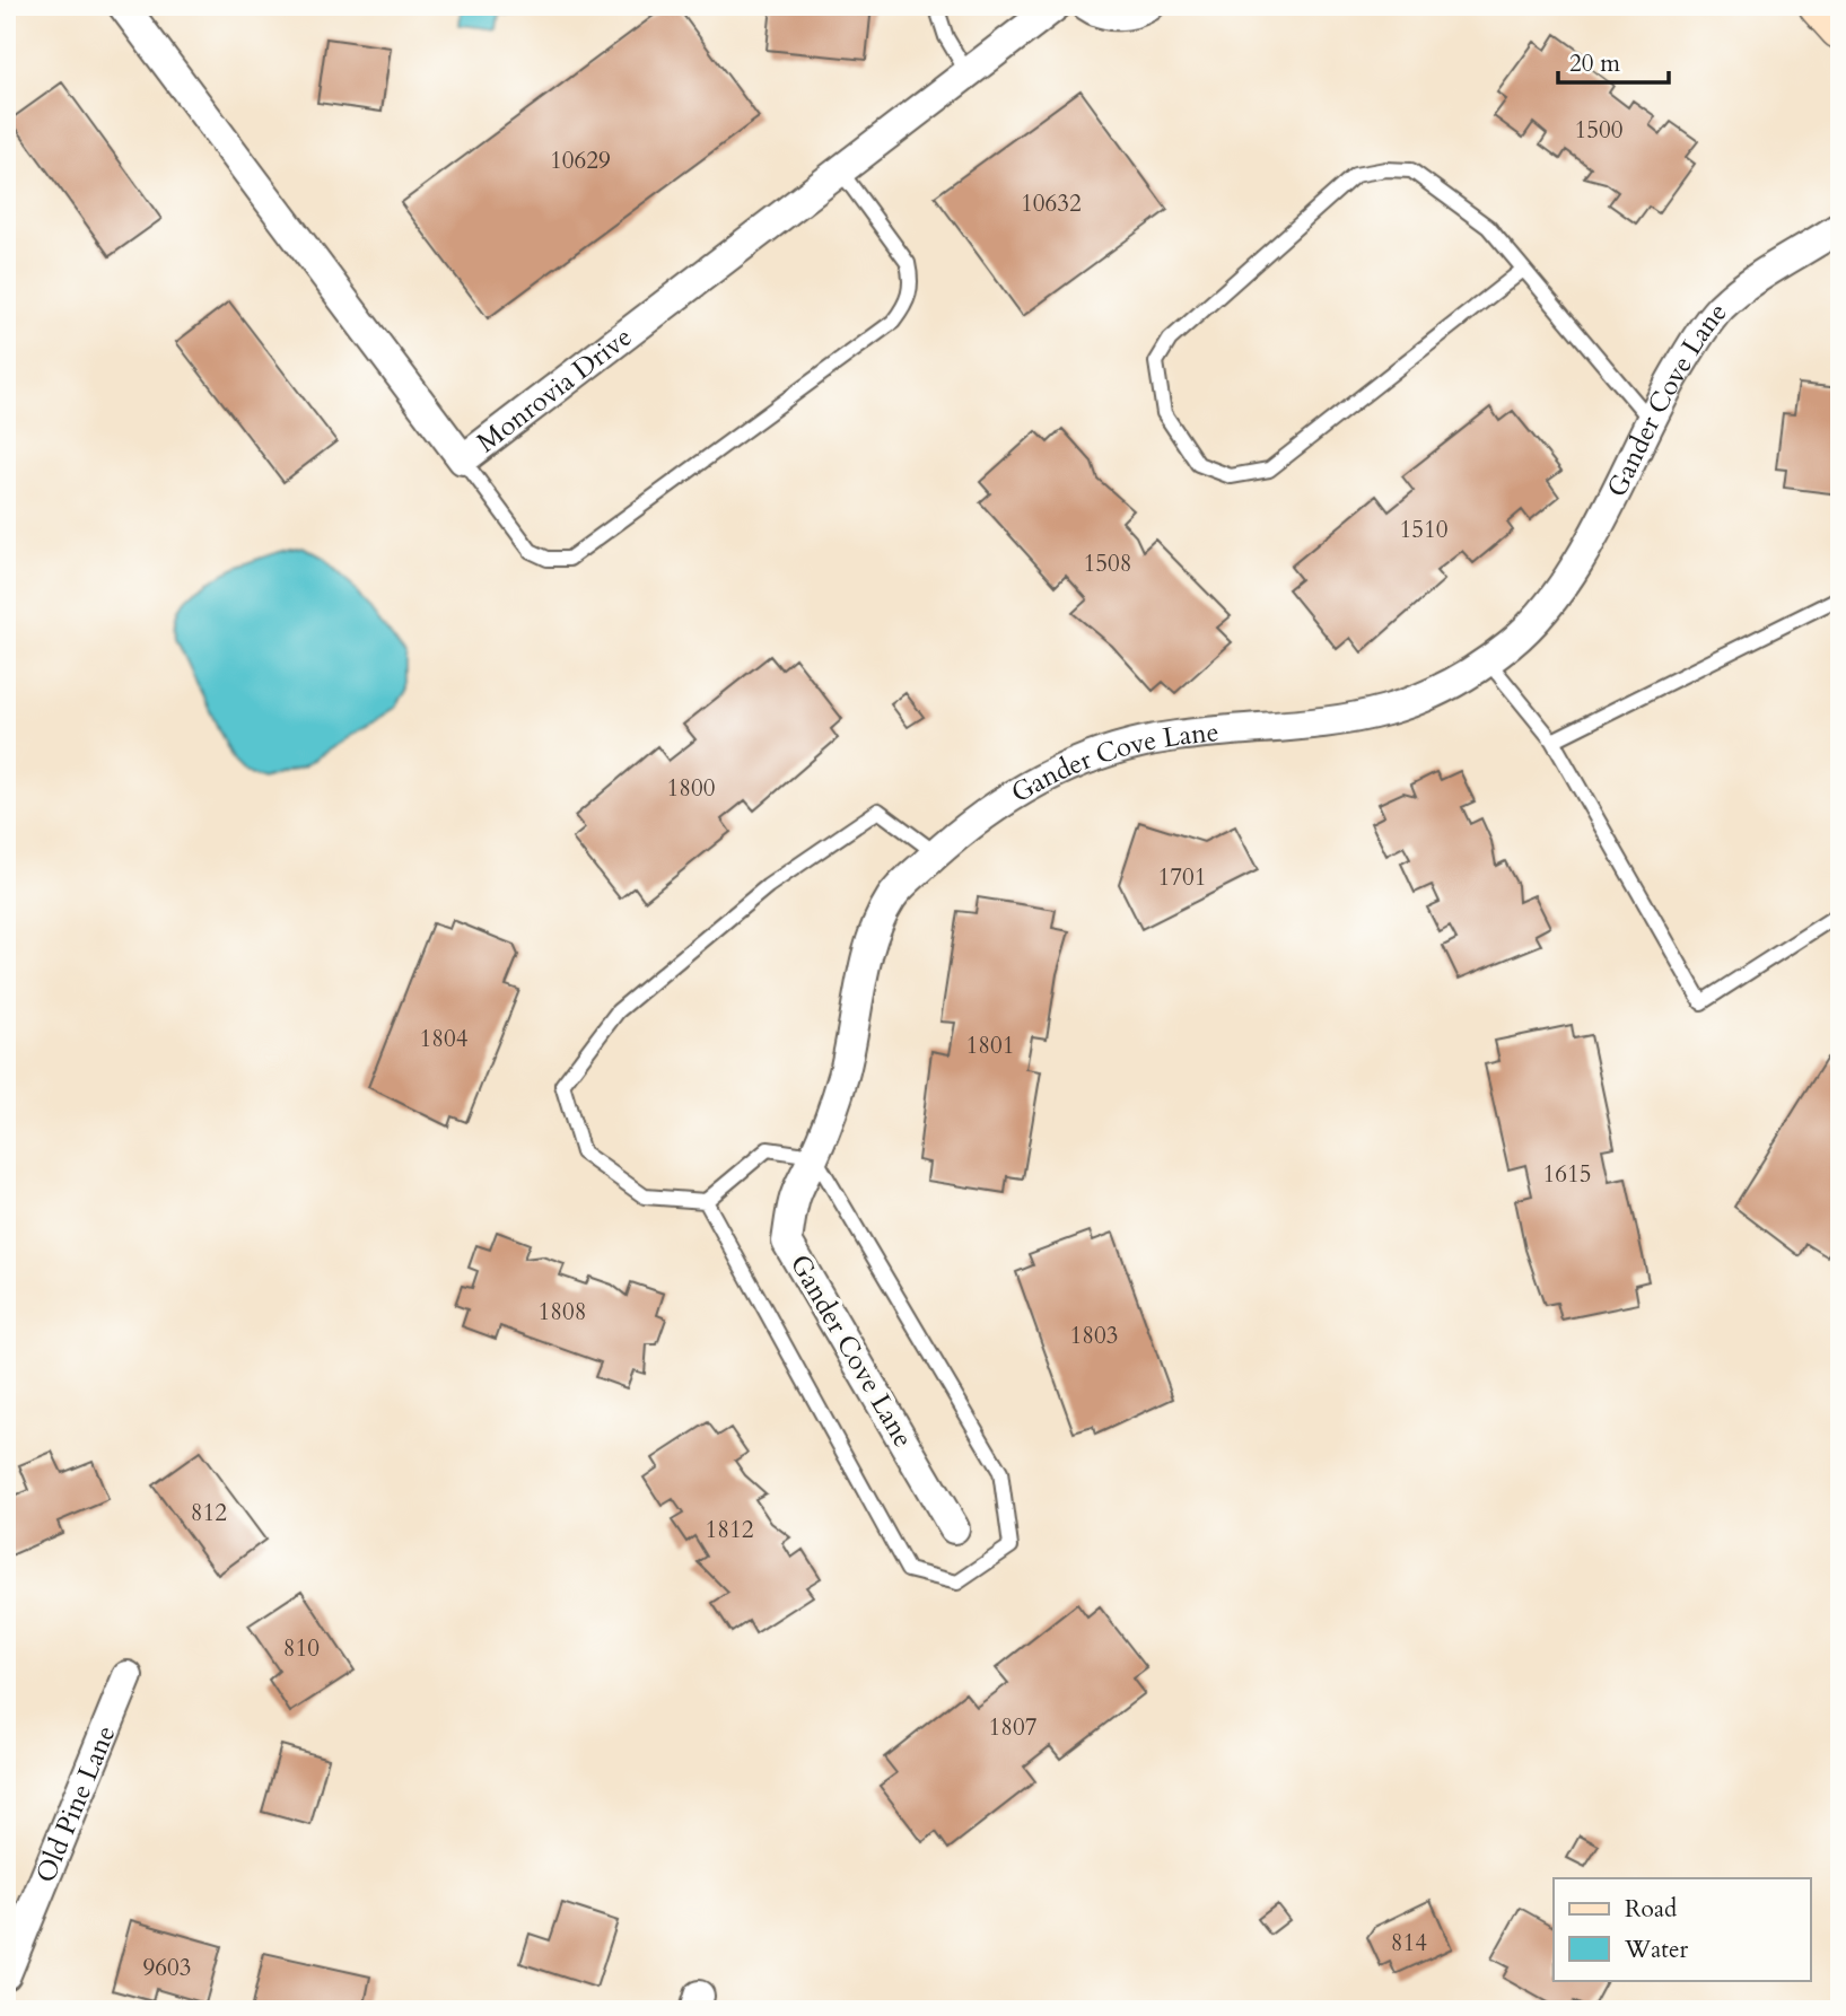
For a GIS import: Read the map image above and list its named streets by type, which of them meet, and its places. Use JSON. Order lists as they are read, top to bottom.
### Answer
{
  "streets": {
    "street": ["Monrovia Drive", "Gander Cove Lane", "Old Pine Lane"]
  },
  "house_numbers": [
    "1500",
    "10629",
    "10632",
    "1510",
    "1508",
    "1800",
    "1701",
    "1804",
    "1801",
    "1615",
    "1808",
    "1803",
    "812",
    "1812",
    "810",
    "1807",
    "814",
    "9603"
  ],
  "legend": ["Road", "Water"],
  "scale_bar": "20 m"
}
